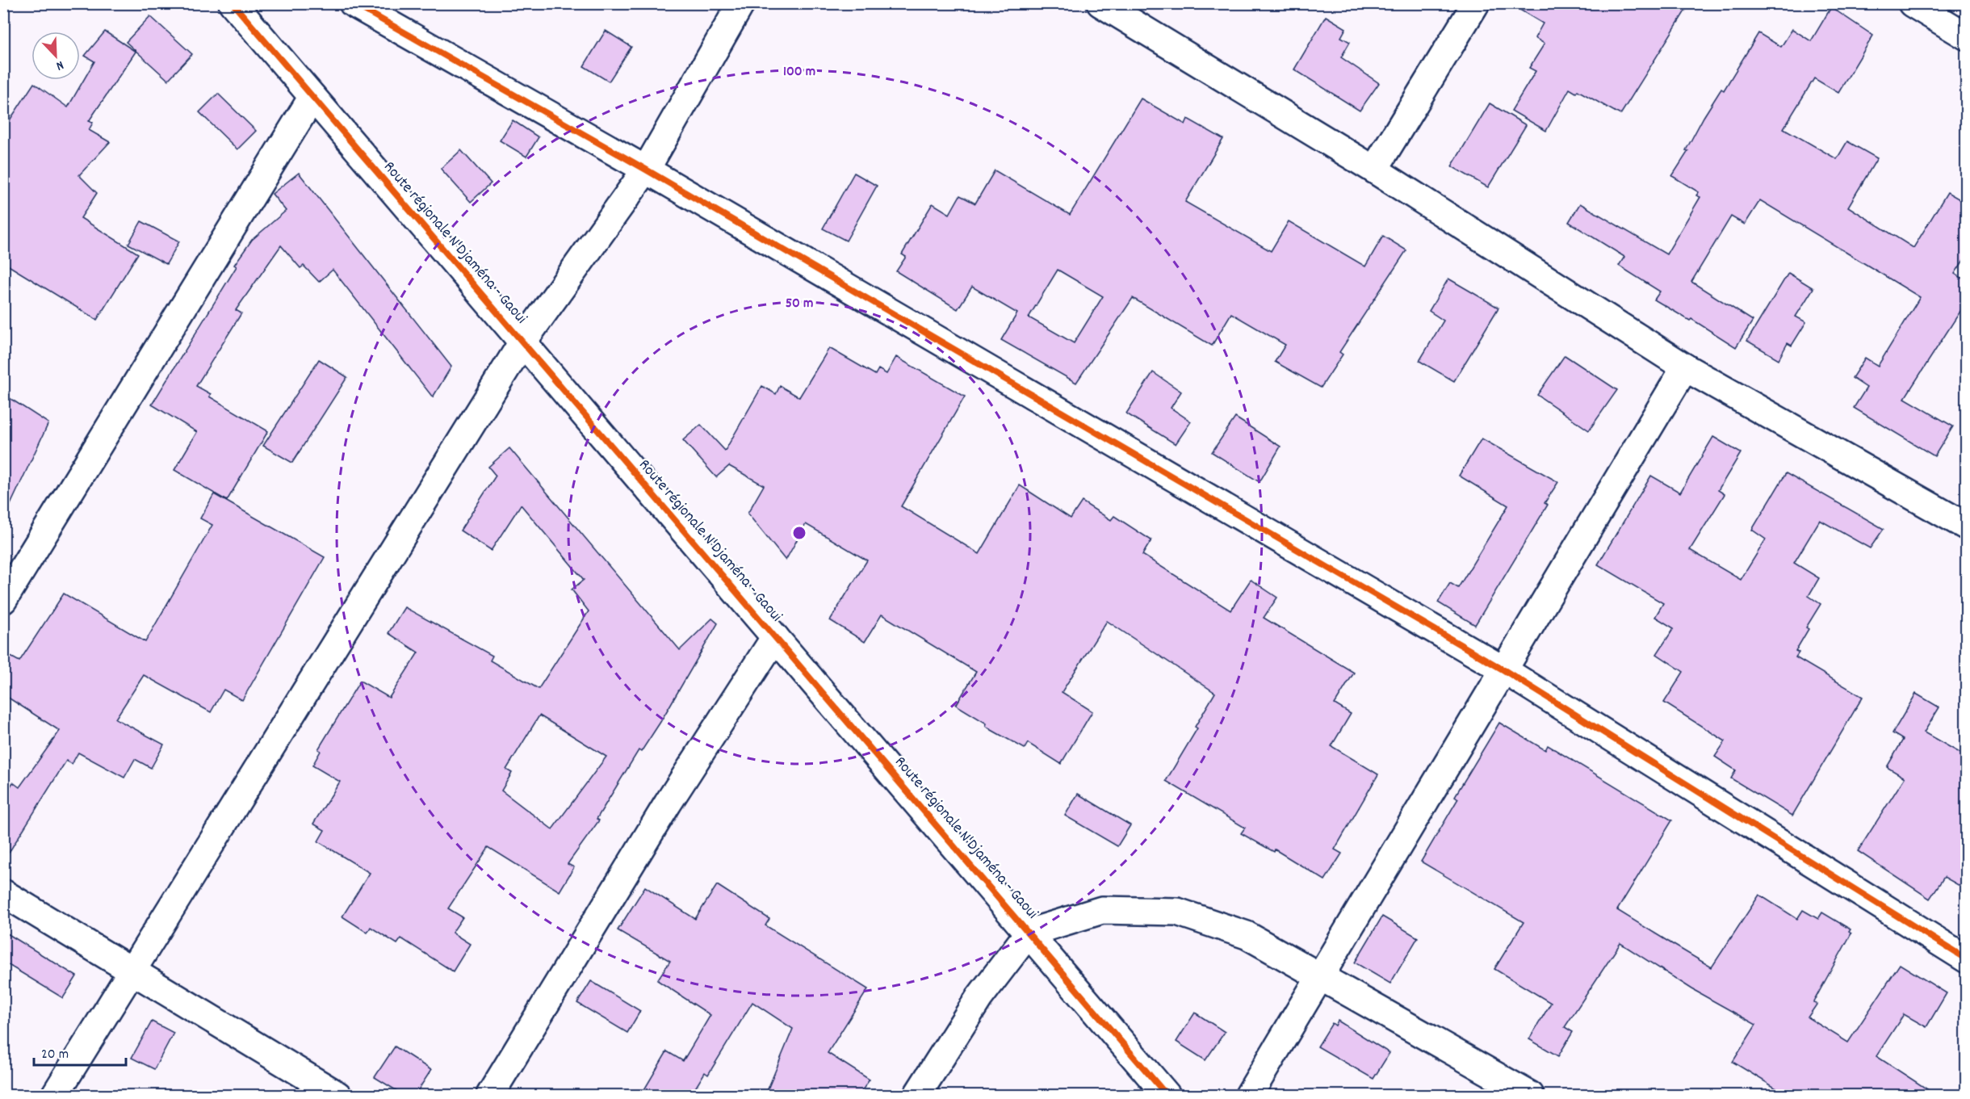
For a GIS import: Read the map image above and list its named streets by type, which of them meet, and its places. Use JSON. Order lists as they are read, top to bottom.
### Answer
{
  "streets": {
    "street": ["Route régionale N'Djaména - Gaoui"]
  },
  "scale_bar": "20 m",
  "north": "bottom right",
  "rings": ["100 m", "50 m"]
}
